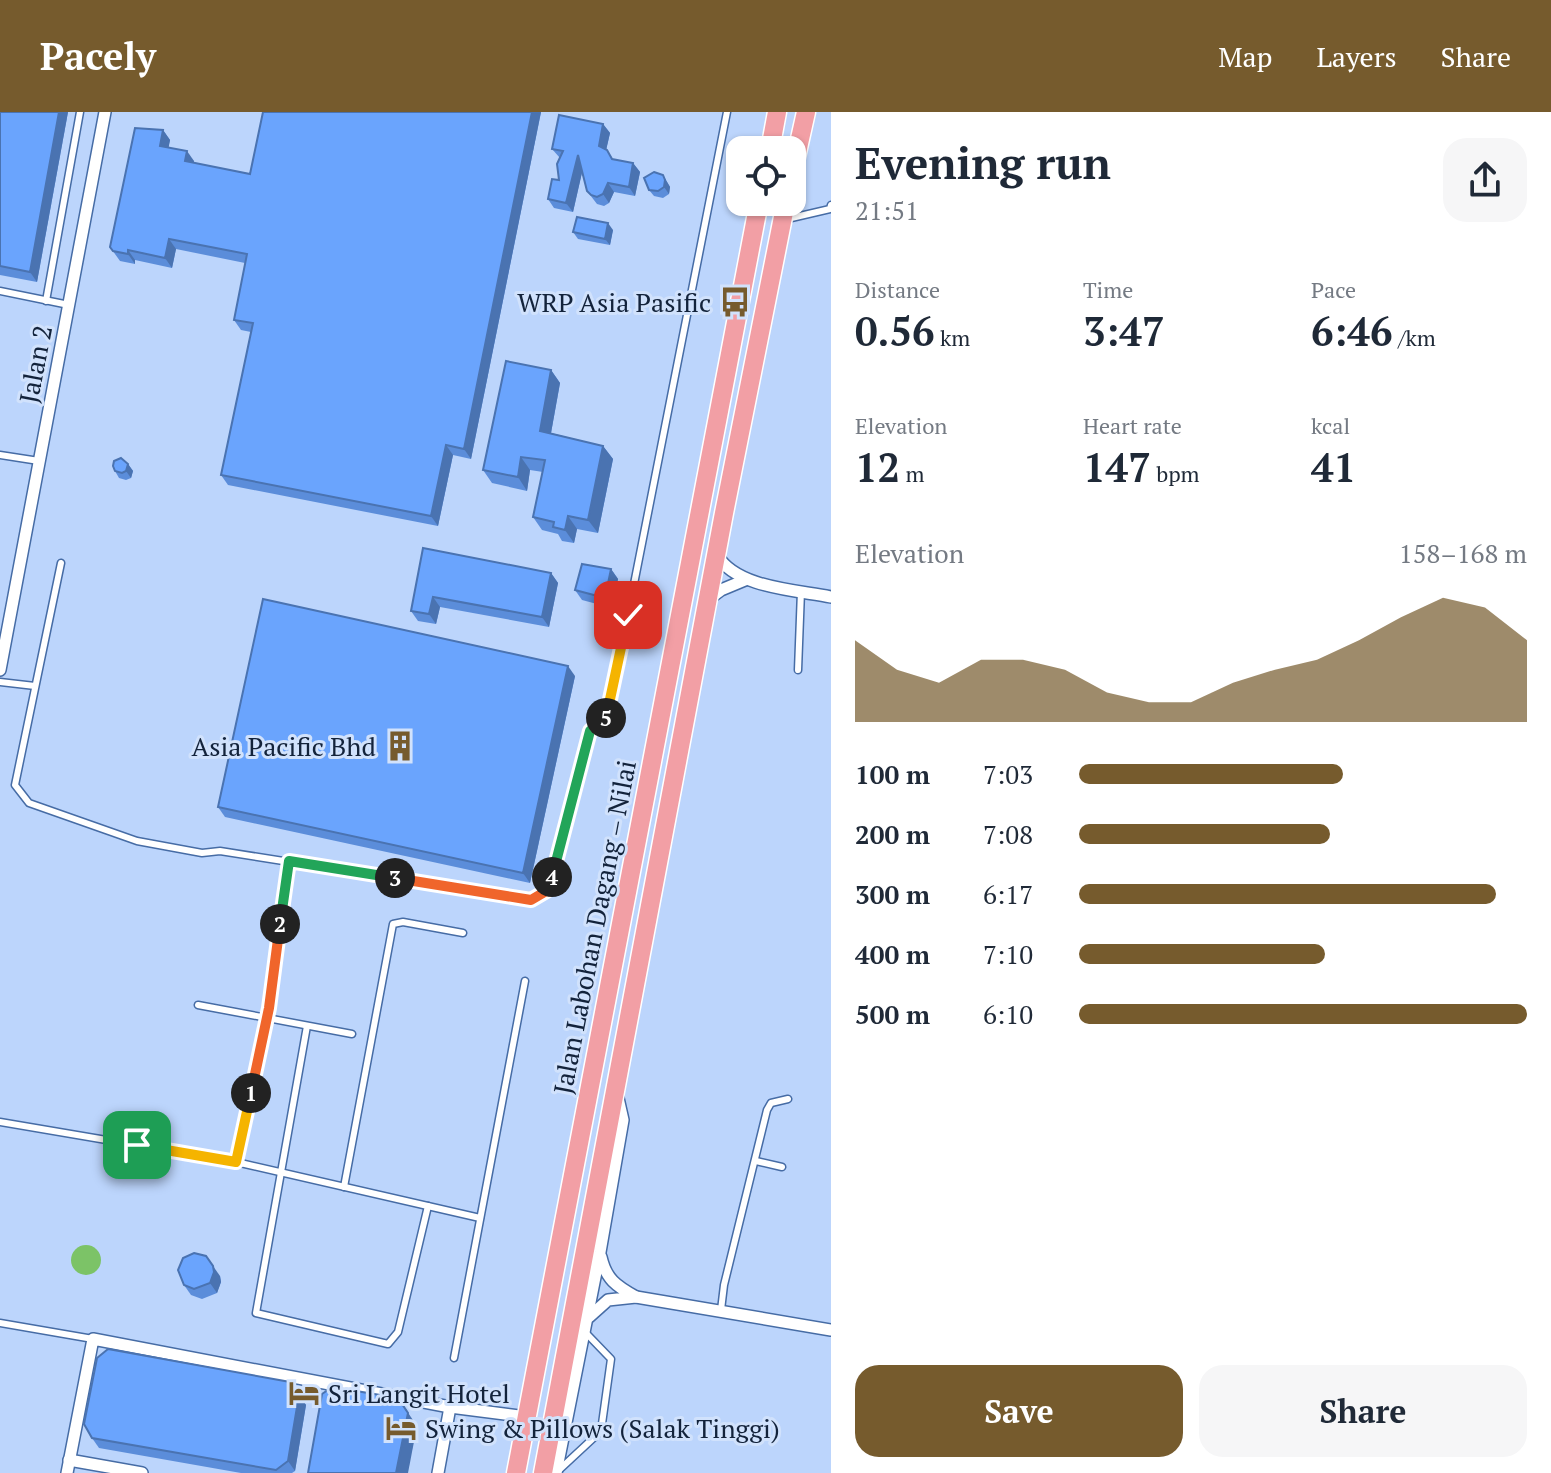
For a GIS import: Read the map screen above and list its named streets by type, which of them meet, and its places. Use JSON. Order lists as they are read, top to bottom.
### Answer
{
  "streets": {
    "main road": ["Jalan Labohan Dagang ‒ Nilai"],
    "street": ["Jalan 2"]
  },
  "places": {
    "bus stop": ["WRP Asia Pasific"],
    "building": ["Asia Pacific Bhd"],
    "hotel": ["Sri Langit Hotel", "Swing & Pillows (Salak Tinggi)"]
  },
  "page": {
    "header": "Pacely",
    "nav": ["Map", "Layers", "Share"],
    "heading": ["Evening run", "21:51"],
    "stats": [
      ["Distance", "0.56 km"],
      ["Time", "3:47"],
      ["Pace", "6:46 /km"],
      ["Elevation", "12 m"],
      ["Heart rate", "147 bpm"],
      ["kcal", "41"]
    ],
    "chart": ["Elevation", "158–168 m"],
    "pins": [
      "5",
      "4",
      "3",
      "2",
      "1"
    ],
    "list": [
      {
        "name": "100 m",
        "note": "7:03"
      },
      {
        "name": "200 m",
        "note": "7:08"
      },
      {
        "name": "300 m",
        "note": "6:17"
      },
      {
        "name": "400 m",
        "note": "7:10"
      },
      {
        "name": "500 m",
        "note": "6:10"
      }
    ],
    "buttons": ["Save", "Share"]
  }
}
